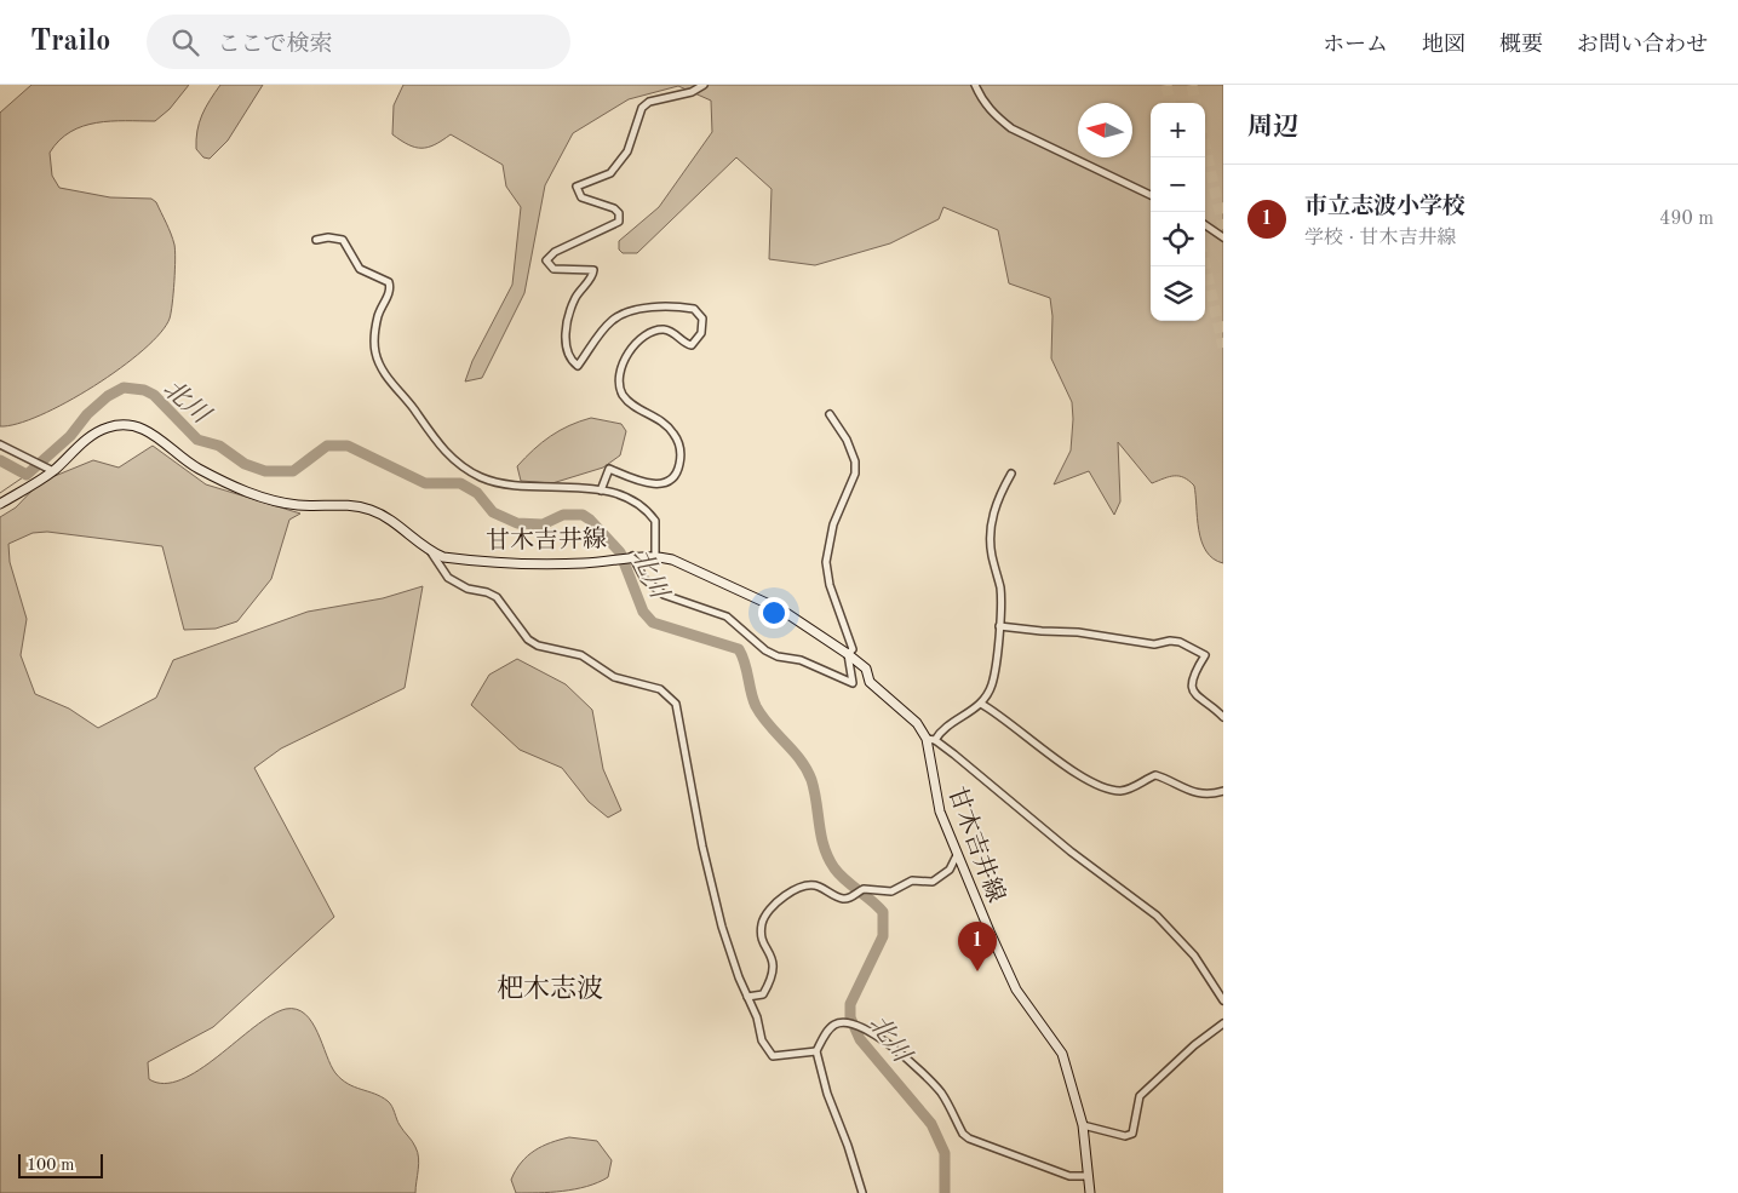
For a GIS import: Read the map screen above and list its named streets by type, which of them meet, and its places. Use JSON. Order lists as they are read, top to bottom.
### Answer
{
  "streets": {
    "main road": ["甘木吉井線"]
  },
  "districts": ["杷木志波"],
  "water": ["北川"],
  "scale_bar": "100 m",
  "north": "left",
  "page": {
    "header": "Trailo",
    "search": "ここで検索",
    "nav": [
      "ホーム",
      "地図",
      "概要",
      "お問い合わせ"
    ],
    "heading": "周辺",
    "map_buttons": ["+", "−"],
    "list": [
      {
        "mark": "1",
        "name": "市立志波小学校",
        "note": "学校 · 甘木吉井線",
        "value": "490 m"
      }
    ],
    "pins": "1",
    "scale": "100 m"
  }
}
